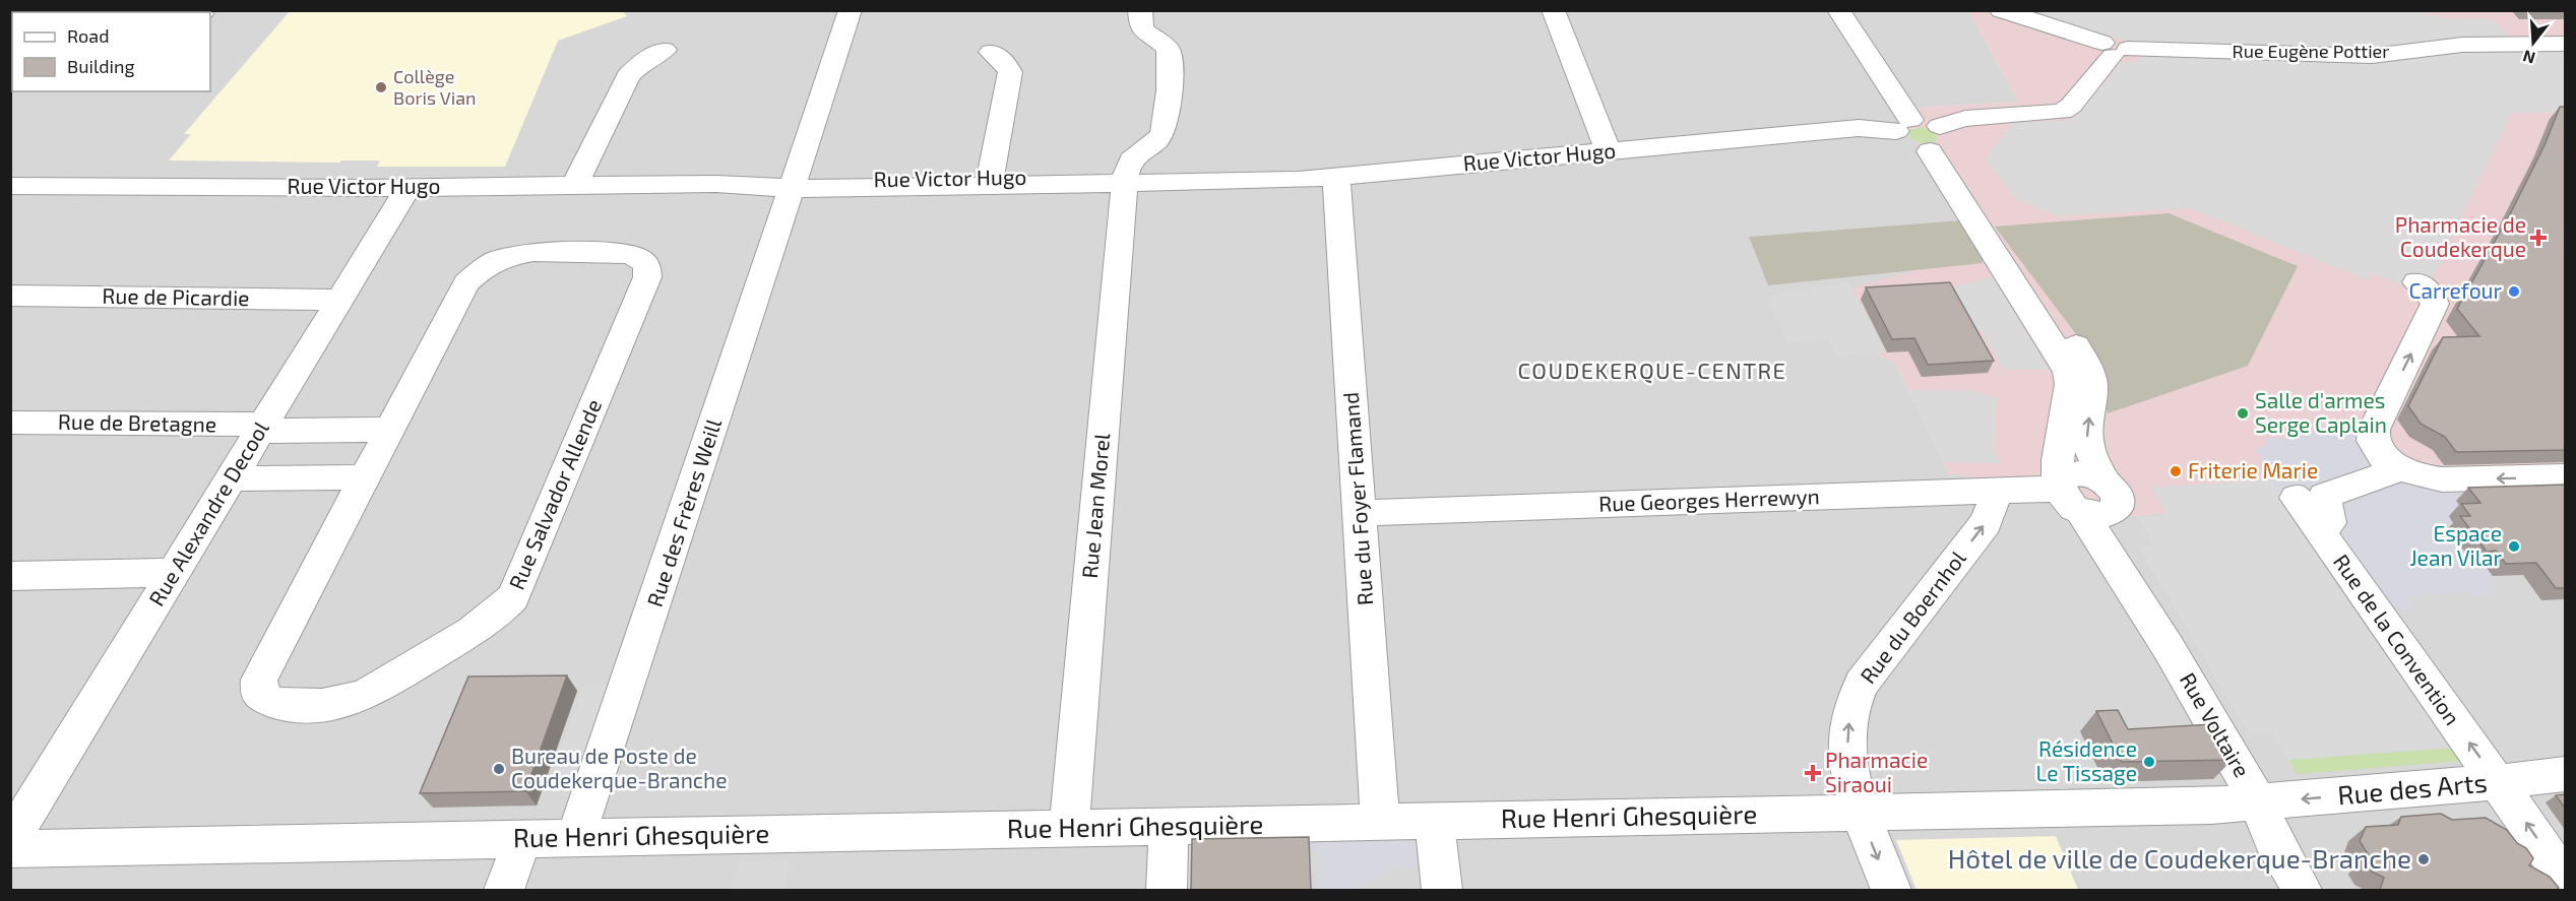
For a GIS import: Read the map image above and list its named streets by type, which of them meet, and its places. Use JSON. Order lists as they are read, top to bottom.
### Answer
{
  "streets": {
    "street": [
      "Rue Eugène Pottier",
      "Rue Victor Hugo",
      "Rue de Picardie",
      "Rue de Bretagne",
      "Rue Salvador Allende",
      "Rue du Foyer Flamand",
      "Rue Georges Herrewyn",
      "Rue Jean Morel",
      "Rue des Frères Weill",
      "Rue Alexandre Decool",
      "Rue du Boernhol",
      "Rue de la Convention",
      "Rue Voltaire",
      "Rue des Arts",
      "Rue Henri Ghesquière"
    ]
  },
  "crossings": [
    ["Rue Victor Hugo", "Rue du Foyer Flamand"],
    ["Rue Victor Hugo", "Rue Jean Morel"],
    ["Rue Victor Hugo", "Rue des Frères Weill"],
    ["Rue Victor Hugo", "Rue Alexandre Decool"],
    ["Rue de Picardie", "Rue Alexandre Decool"],
    ["Rue de Bretagne", "Rue Alexandre Decool"],
    ["Rue du Foyer Flamand", "Rue Georges Herrewyn"],
    ["Rue du Foyer Flamand", "Rue Henri Ghesquière"],
    ["Rue Georges Herrewyn", "Rue du Boernhol"],
    ["Rue Georges Herrewyn", "Rue Voltaire"],
    ["Rue Jean Morel", "Rue Henri Ghesquière"],
    ["Rue des Frères Weill", "Rue Henri Ghesquière"],
    ["Rue du Boernhol", "Rue Henri Ghesquière"],
    ["Rue de la Convention", "Rue des Arts"],
    ["Rue Voltaire", "Rue des Arts"],
    ["Rue Voltaire", "Rue Henri Ghesquière"],
    ["Rue des Arts", "Rue Henri Ghesquière"]
  ],
  "one_way": ["Rue des Arts"],
  "districts": ["COUDEKERQUE-CENTRE"],
  "places": {
    "other": [
      "Collège Boris Vian",
      "Carrefour",
      "Salle d'armes Serge Caplain",
      "Friterie Marie",
      "Espace Jean Vilar",
      "Résidence Le Tissage",
      "Bureau de Poste de Coudekerque-Branche",
      "Hôtel de ville de Coudekerque-Branche"
    ],
    "health": ["Pharmacie de Coudekerque", "Pharmacie Siraoui"]
  },
  "legend": ["Road", "Building"],
  "north": "bottom"
}
